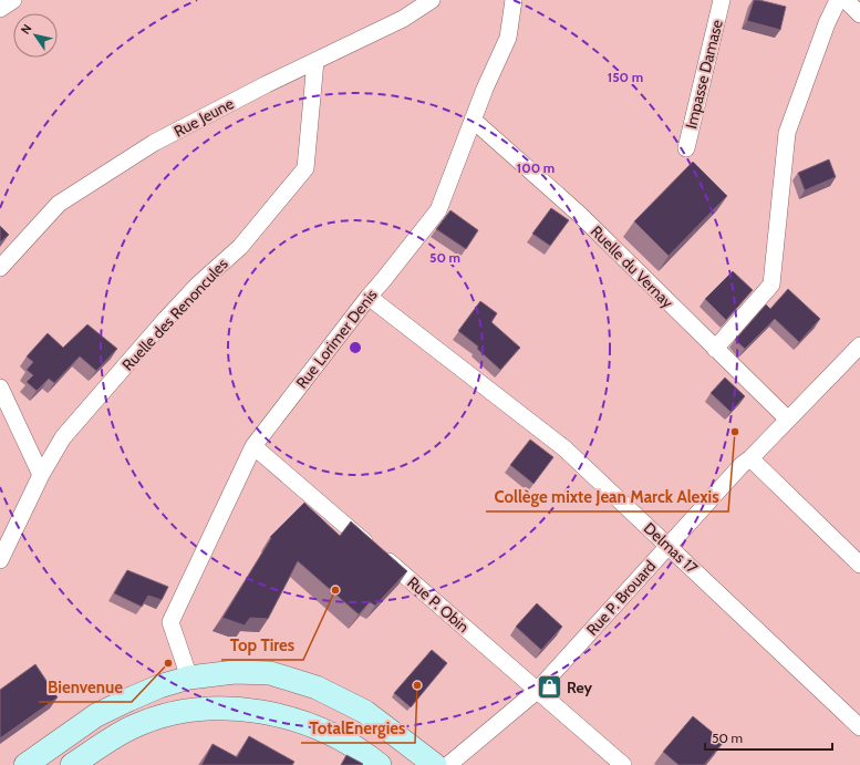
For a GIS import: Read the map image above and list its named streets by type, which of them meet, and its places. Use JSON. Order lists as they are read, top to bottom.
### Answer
{
  "streets": {
    "street": [
      "Impasse Damase",
      "Rue Jeune",
      "Ruelle du Vernay",
      "Ruelle des Renoncules",
      "Rue Lorimer Denis",
      "Delmas 17",
      "Rue P. Brouard",
      "Rue P. Obin"
    ]
  },
  "crossings": [
    ["Rue Jeune", "Ruelle des Renoncules"],
    ["Ruelle du Vernay", "Rue Lorimer Denis"],
    ["Ruelle du Vernay", "Rue P. Brouard"],
    ["Rue Lorimer Denis", "Delmas 17"],
    ["Rue Lorimer Denis", "Rue P. Obin"],
    ["Delmas 17", "Rue P. Brouard"],
    ["Rue P. Brouard", "Rue P. Obin"]
  ],
  "places": {
    "other": [
      "Collège mixte Jean Marck Alexis",
      "Top Tires",
      "Bienvenue",
      "TotalEnergies"
    ],
    "shop": ["Rey"]
  },
  "scale_bar": "50 m",
  "north": "top left",
  "rings": ["150 m", "100 m", "50 m"]
}
